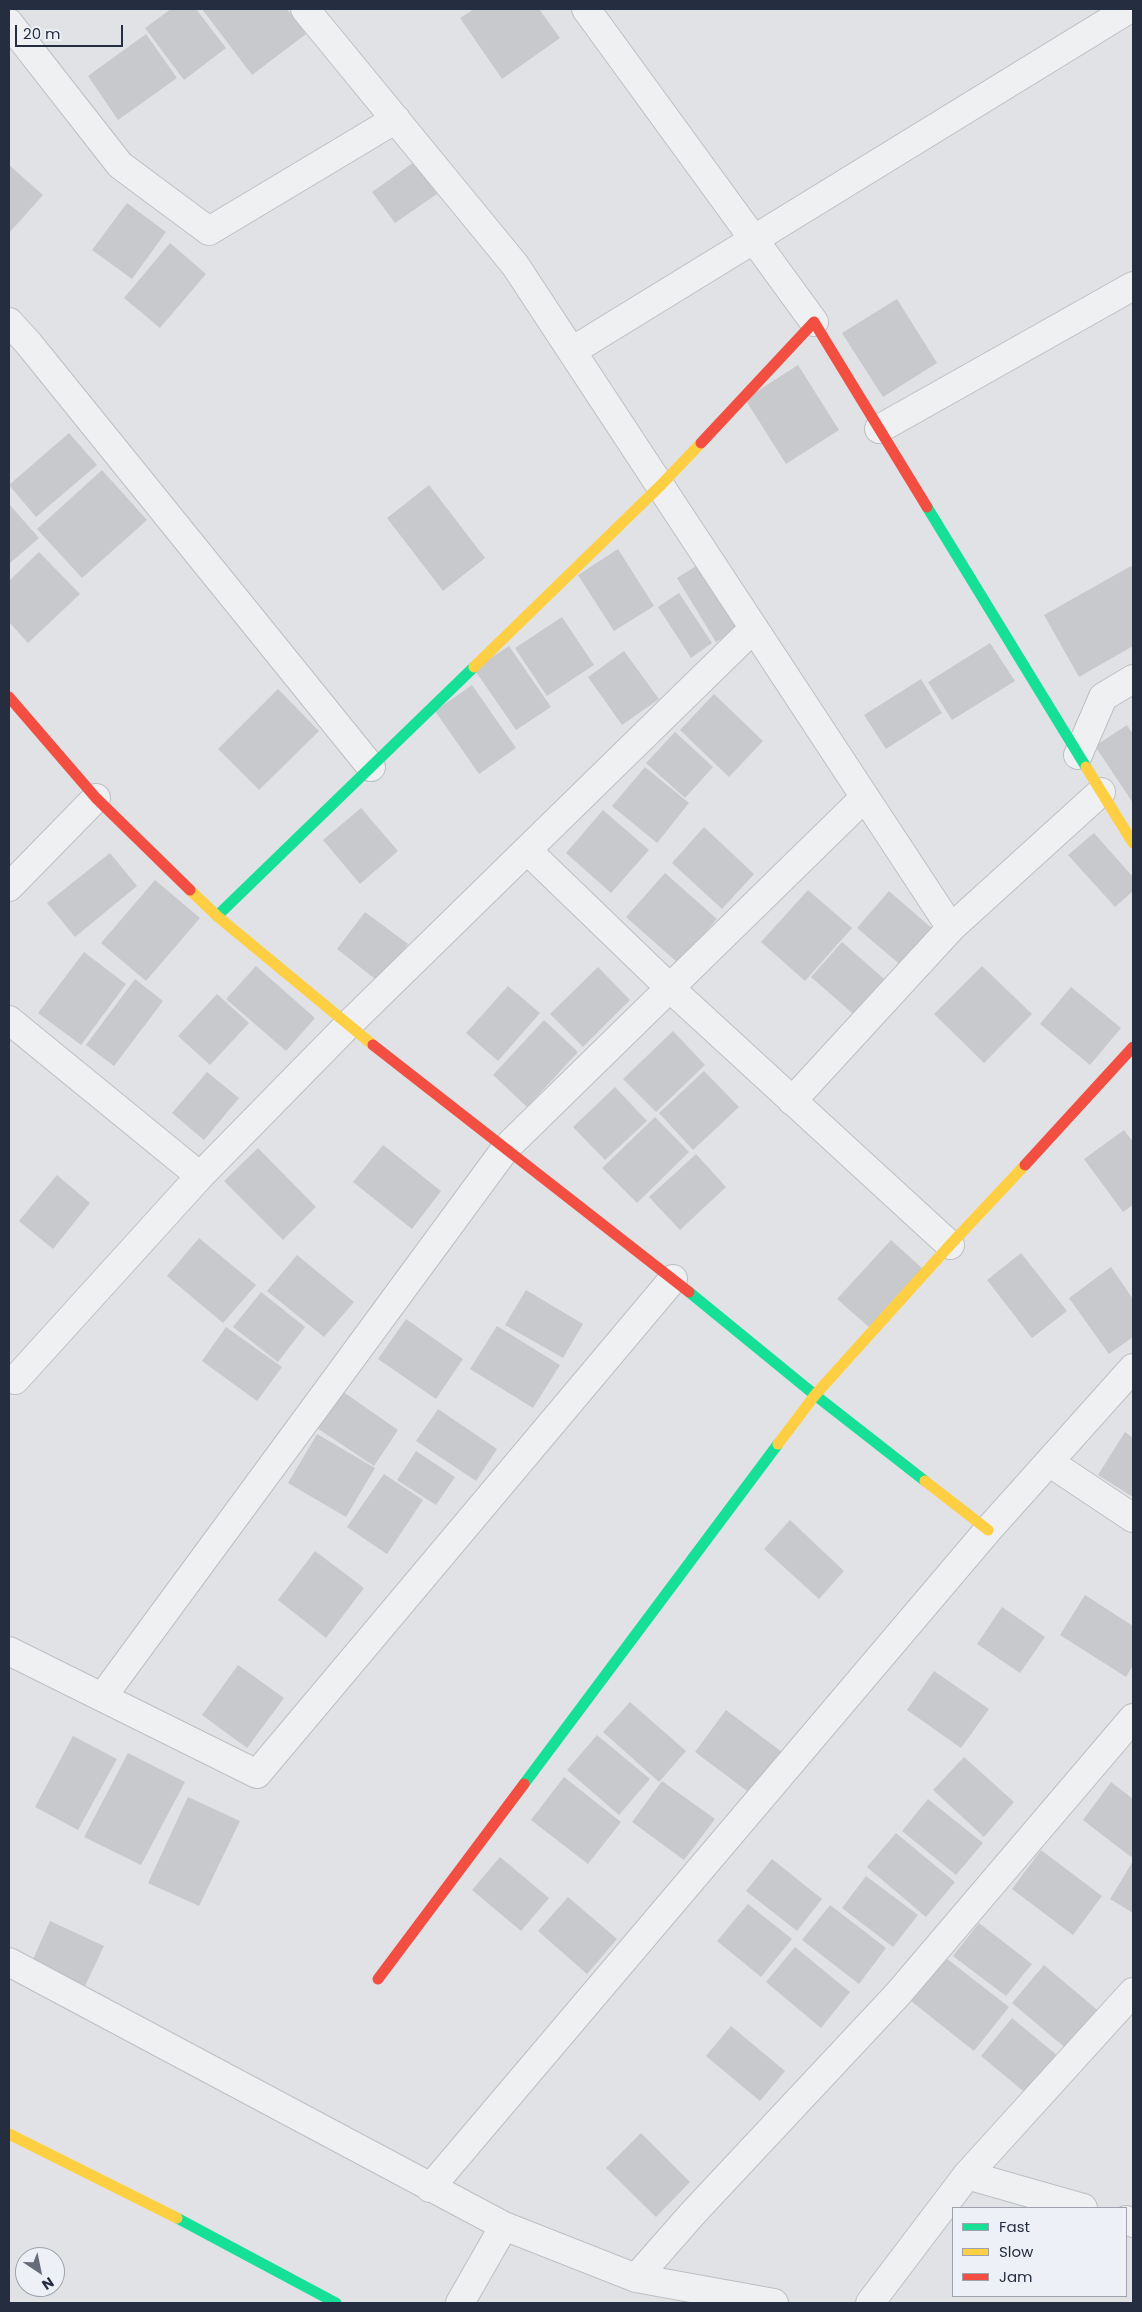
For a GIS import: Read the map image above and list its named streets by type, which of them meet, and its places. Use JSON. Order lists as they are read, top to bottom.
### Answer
{
  "legend": ["Fast", "Slow", "Jam"],
  "scale_bar": "20 m",
  "north": "bottom right"
}
